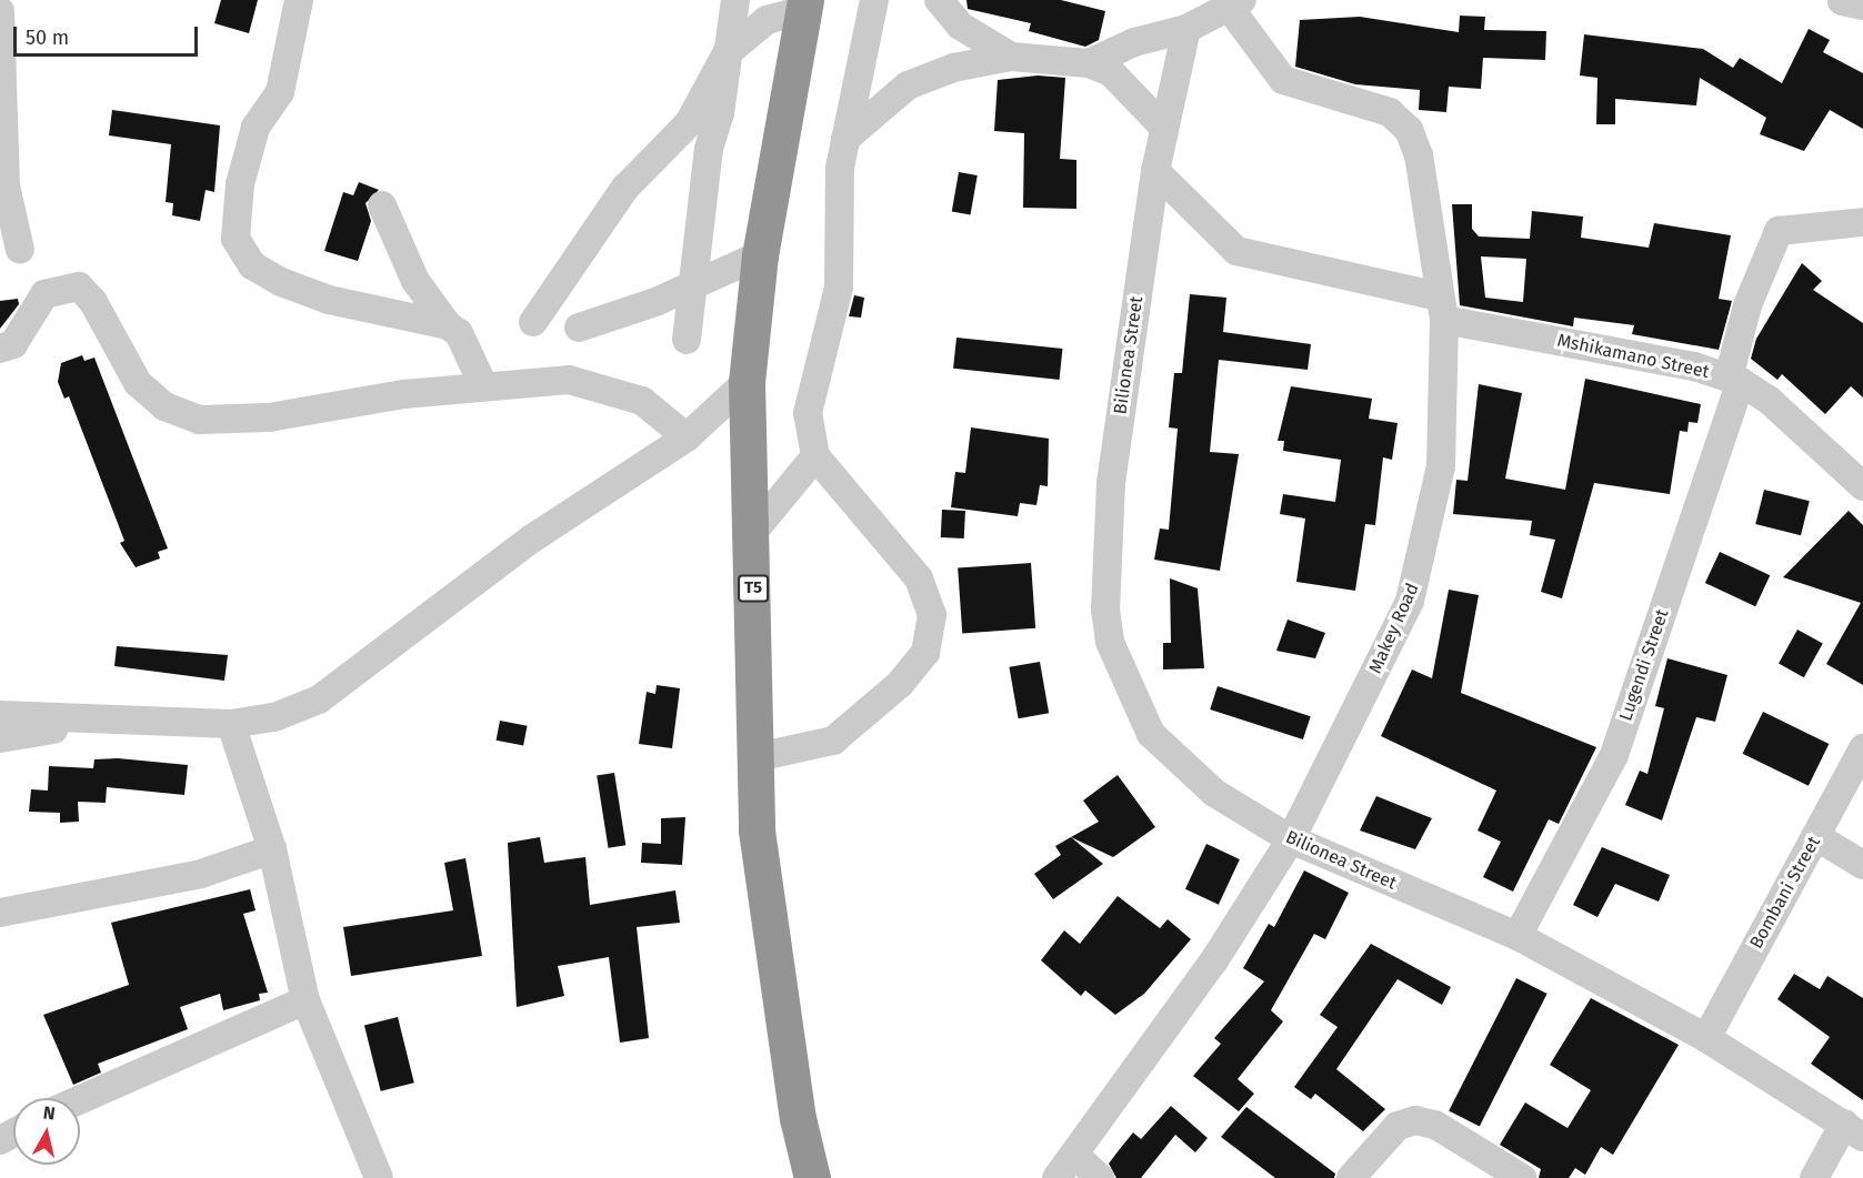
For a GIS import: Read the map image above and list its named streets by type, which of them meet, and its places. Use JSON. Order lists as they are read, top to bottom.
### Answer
{
  "streets": {
    "highway": ["T5"],
    "street": [
      "Bilionea Street",
      "Mshikamano Street",
      "Makey Road",
      "Lugendi Street",
      "Bombani Street"
    ]
  },
  "crossings": [
    ["Bilionea Street", "Mshikamano Street"],
    ["Bilionea Street", "Makey Road"],
    ["Bilionea Street", "Lugendi Street"],
    ["Bilionea Street", "Bombani Street"],
    ["Mshikamano Street", "Makey Road"],
    ["Mshikamano Street", "Lugendi Street"]
  ],
  "scale_bar": "50 m",
  "north": "top"
}
